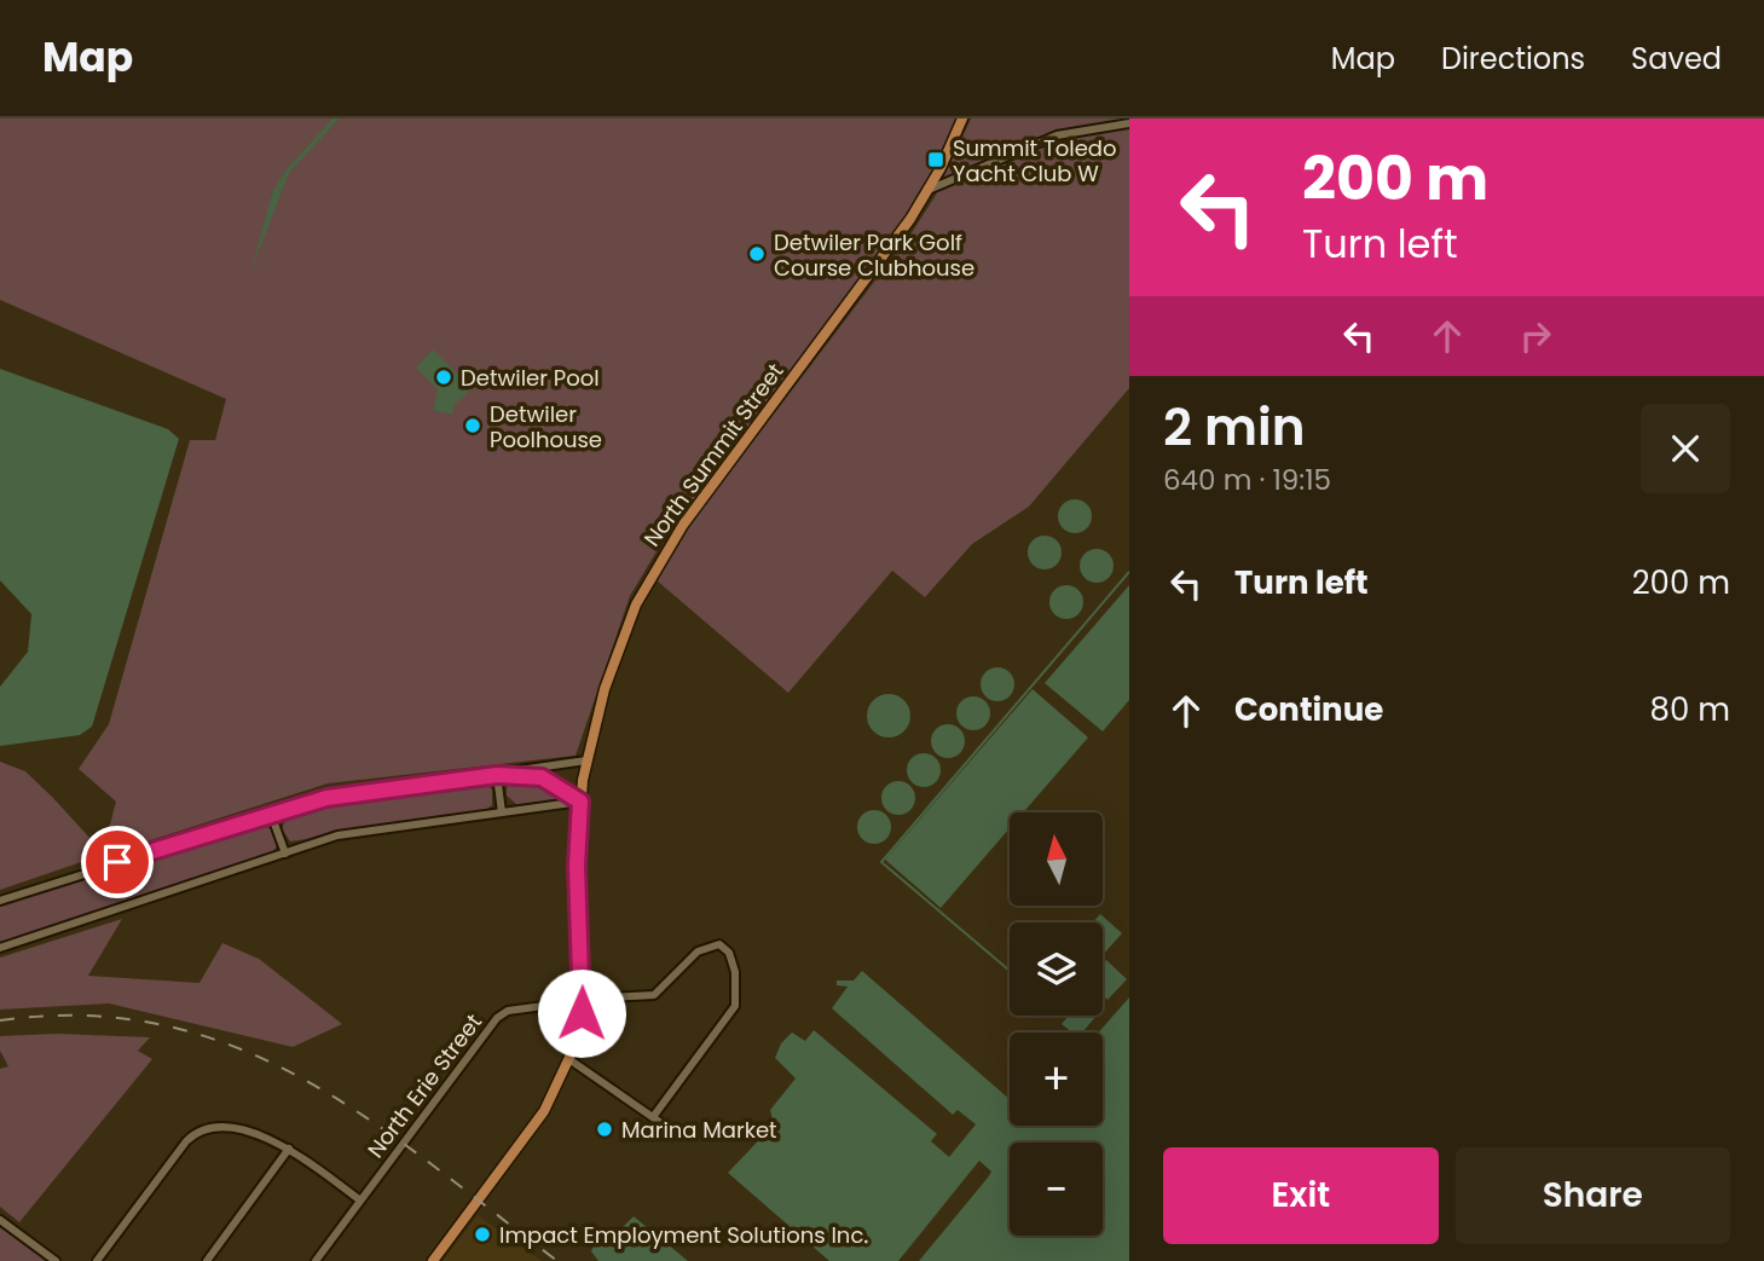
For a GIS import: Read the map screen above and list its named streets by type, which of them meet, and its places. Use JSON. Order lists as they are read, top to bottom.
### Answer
{
  "streets": {
    "main road": ["North Summit Street"],
    "street": ["North Erie Street"]
  },
  "crossings": [
    ["North Summit Street", "North Erie Street"]
  ],
  "places": {
    "transit": ["Summit Toledo Yacht Club W"],
    "other": [
      "Detwiler Park Golf Course Clubhouse",
      "Detwiler Pool",
      "Detwiler Poolhouse",
      "Marina Market",
      "Impact Employment Solutions Inc."
    ]
  },
  "north": "top",
  "page": {
    "header": "Map",
    "nav": ["Map", "Directions", "Saved"],
    "turn": ["200 m", "Turn left"],
    "heading": ["2 min", "640 m · 19:15"],
    "list": [
      {
        "name": "Turn left",
        "value": "200 m"
      },
      {
        "name": "Continue",
        "value": "80 m"
      }
    ],
    "map_buttons": ["+", "−"],
    "buttons": ["Exit", "Share"]
  }
}
